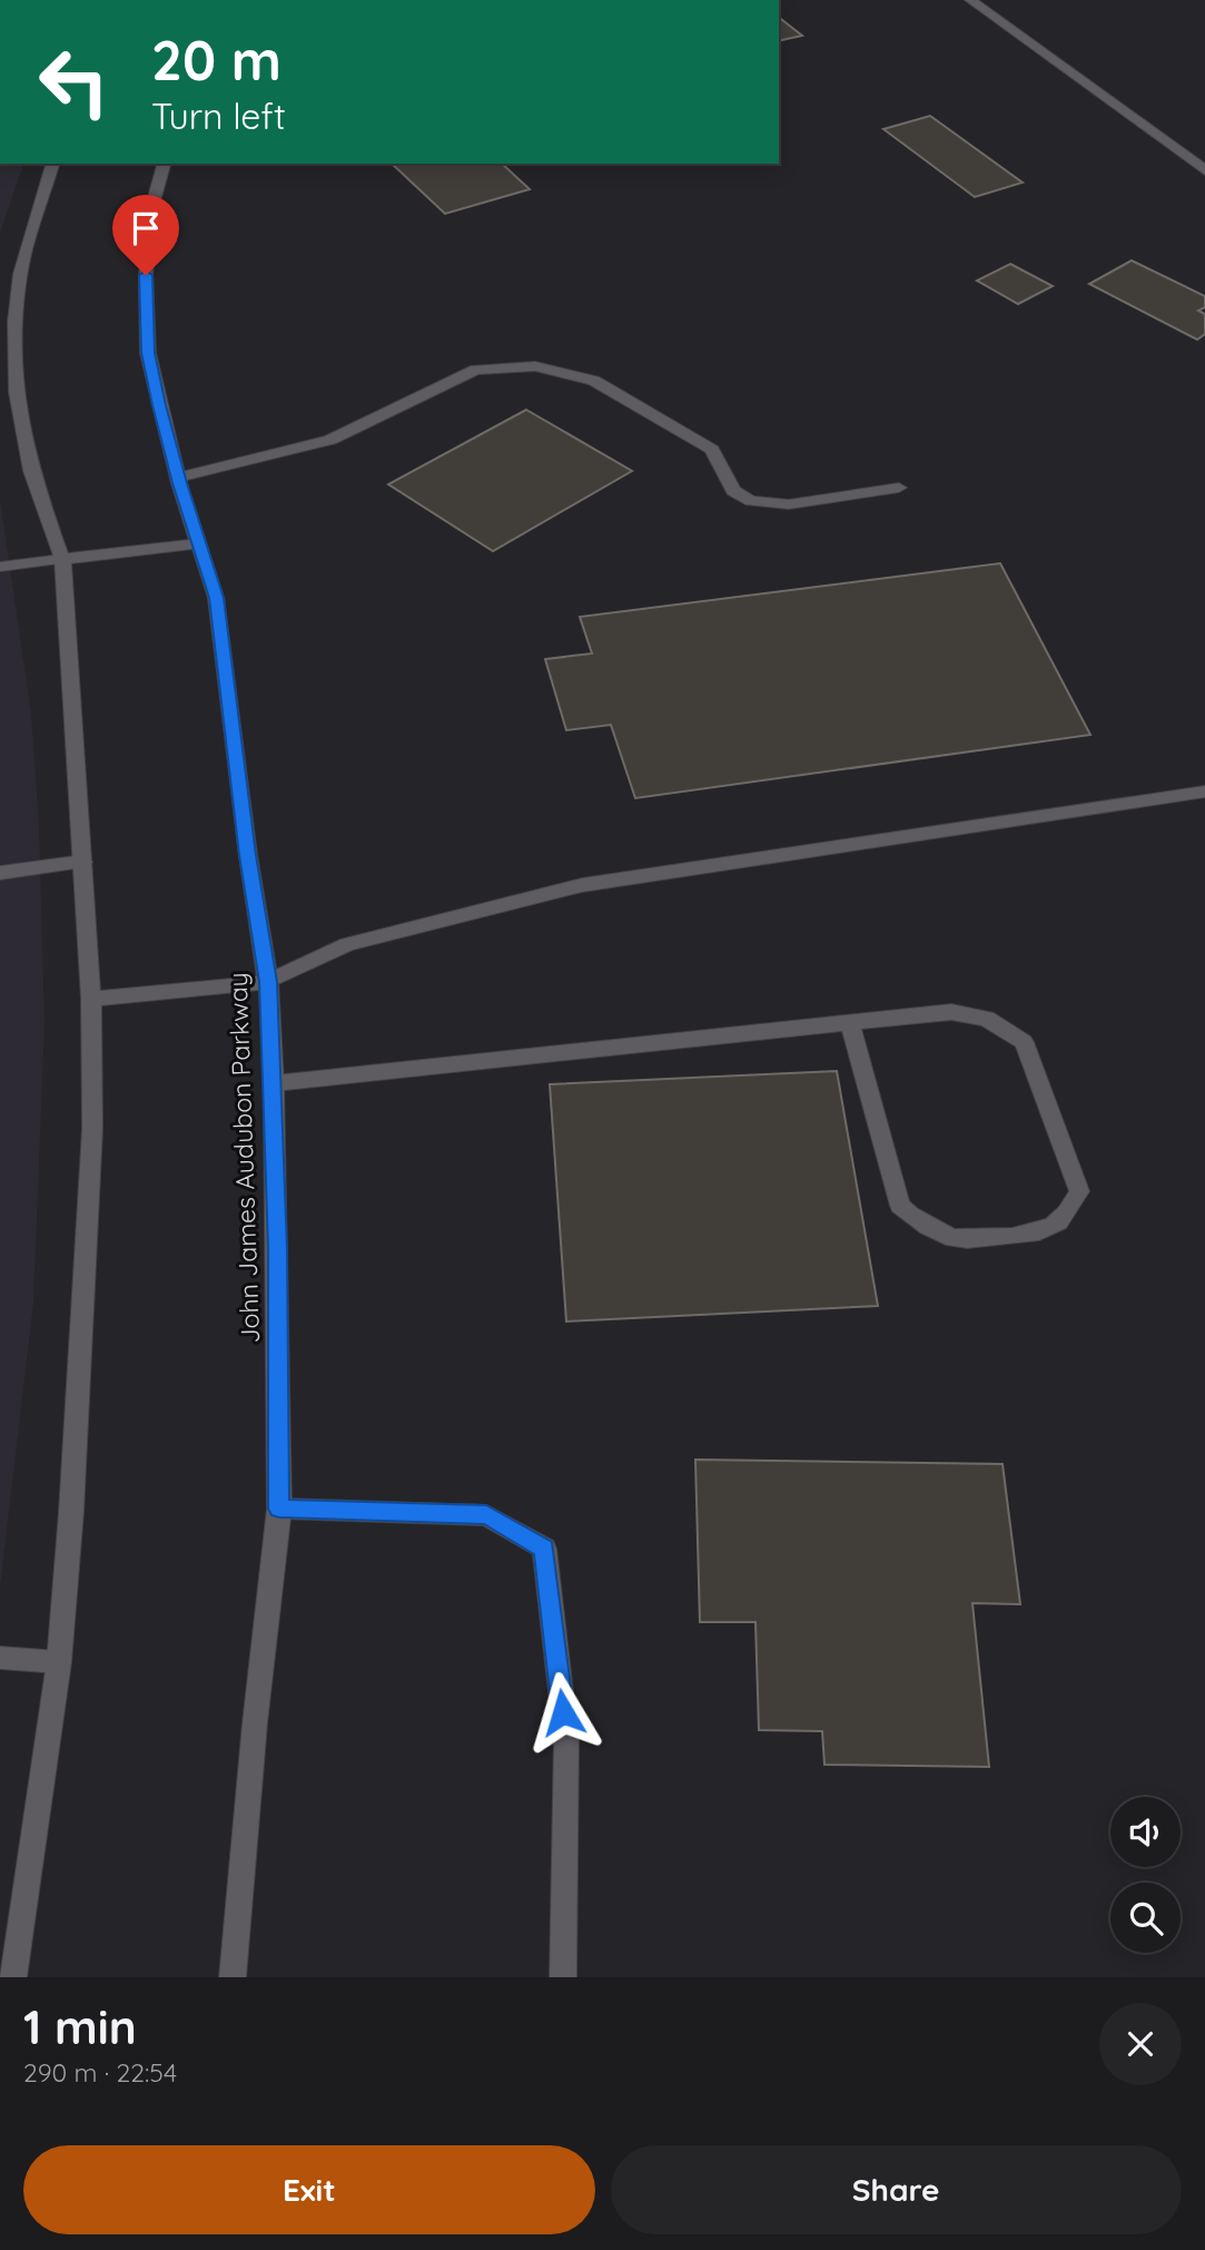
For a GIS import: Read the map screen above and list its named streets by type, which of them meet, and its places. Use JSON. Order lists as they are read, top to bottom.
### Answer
{
  "streets": {
    "main road": ["John James Audubon Parkway"]
  },
  "page": {
    "turn": ["20 m", "Turn left"],
    "heading": ["1 min", "290 m · 22:54"],
    "buttons": ["Exit", "Share"]
  }
}
